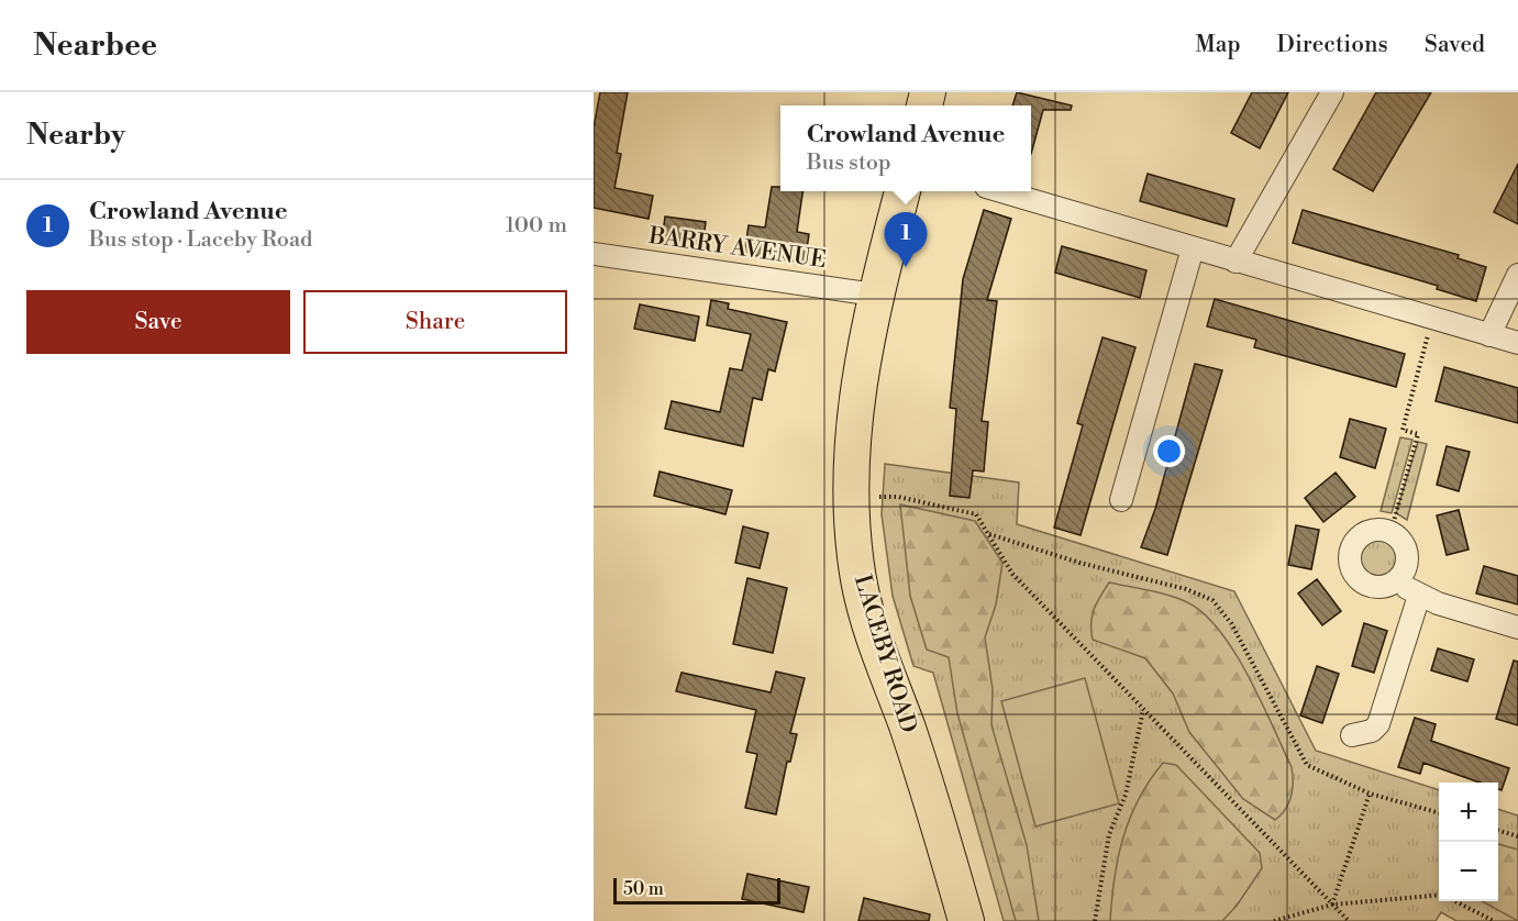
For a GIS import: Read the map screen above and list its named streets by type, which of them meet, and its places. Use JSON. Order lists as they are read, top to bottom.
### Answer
{
  "streets": {
    "highway": ["LACEBY ROAD"],
    "street": ["BARRY AVENUE"]
  },
  "crossings": [
    ["BARRY AVENUE", "LACEBY ROAD"]
  ],
  "scale_bar": "50 m",
  "page": {
    "header": "Nearbee",
    "nav": ["Map", "Directions", "Saved"],
    "heading": "Nearby",
    "popup": ["Crowland Avenue", "Bus stop"],
    "list": [
      {
        "mark": "1",
        "name": "Crowland Avenue",
        "note": "Bus stop · Laceby Road",
        "value": "100 m"
      }
    ],
    "pins": "1",
    "buttons": ["Save", "Share"],
    "map_buttons": ["+", "−"],
    "scale": "50 m"
  }
}
